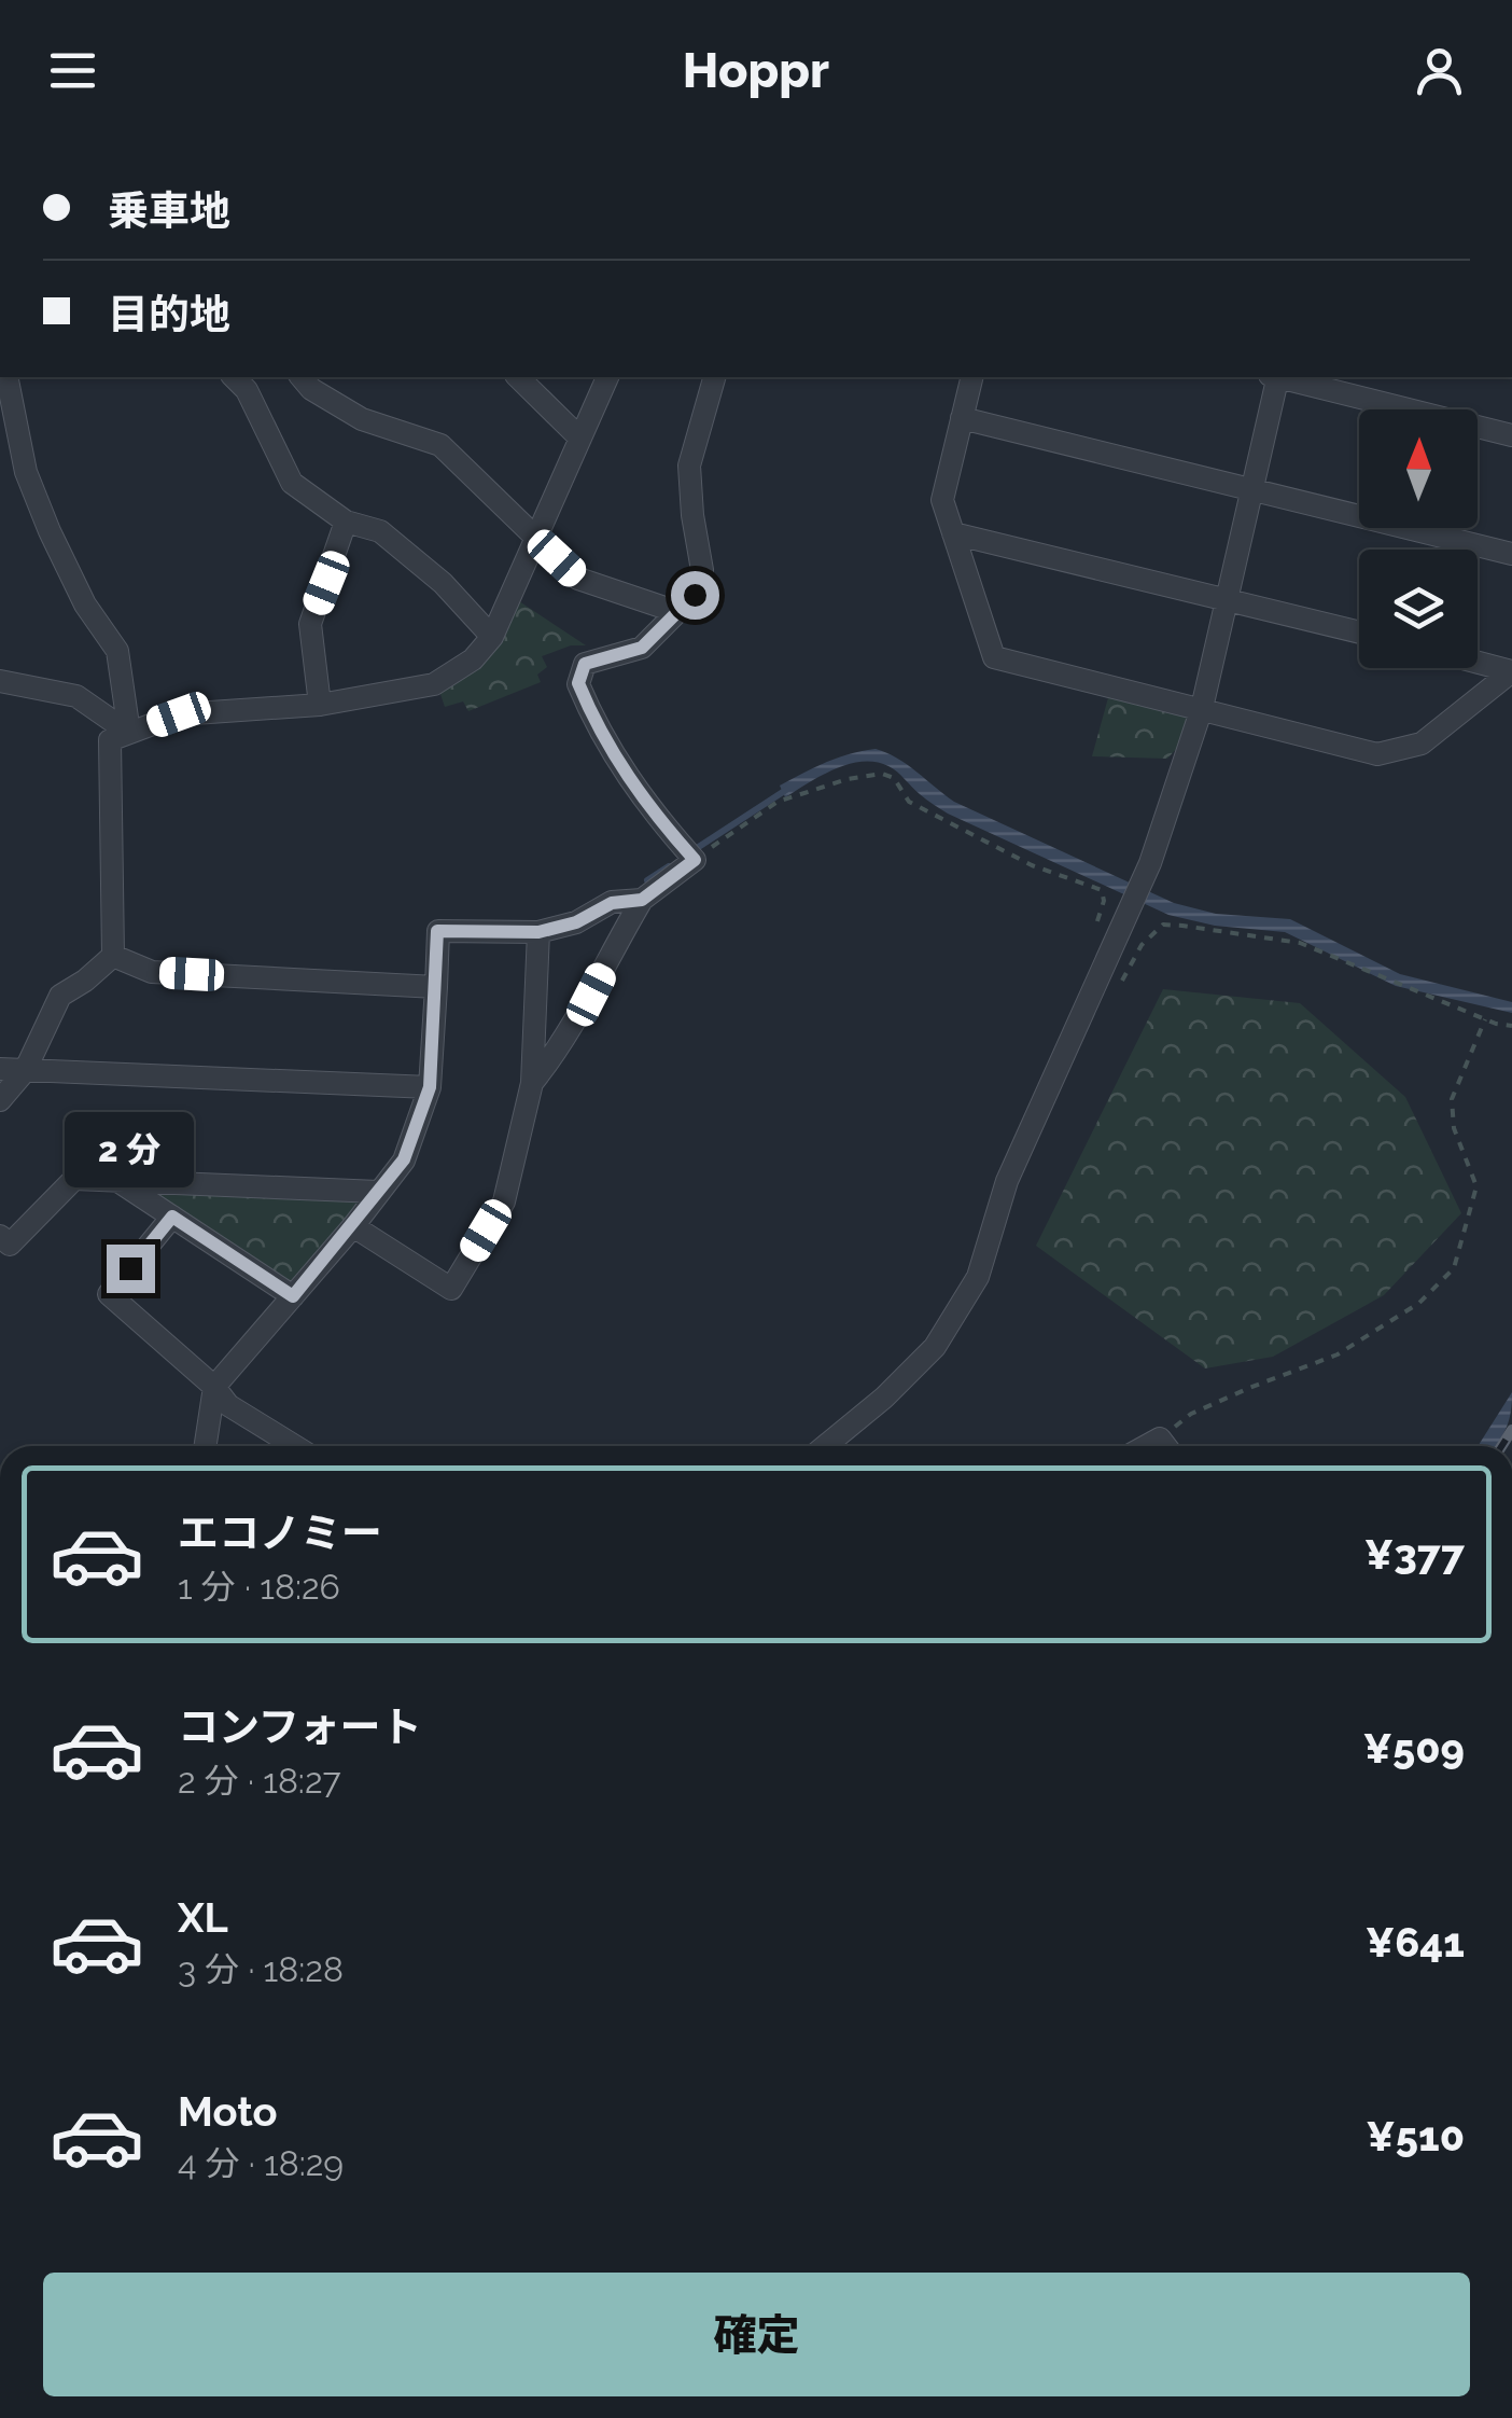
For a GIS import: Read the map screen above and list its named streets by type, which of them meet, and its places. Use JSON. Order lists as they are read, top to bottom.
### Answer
{
  "north": "top",
  "page": {
    "header": "Hoppr",
    "banner": ["乗車地", "目的地"],
    "bubble": "2 分",
    "list": [
      {
        "name": "エコノミー",
        "note": "1 分 · 18:26",
        "value": "¥377"
      },
      {
        "name": "コンフォート",
        "note": "2 分 · 18:27",
        "value": "¥509"
      },
      {
        "name": "XL",
        "note": "3 分 · 18:28",
        "value": "¥641"
      },
      {
        "name": "Moto",
        "note": "4 分 · 18:29",
        "value": "¥510"
      }
    ],
    "buttons": "確定"
  }
}
